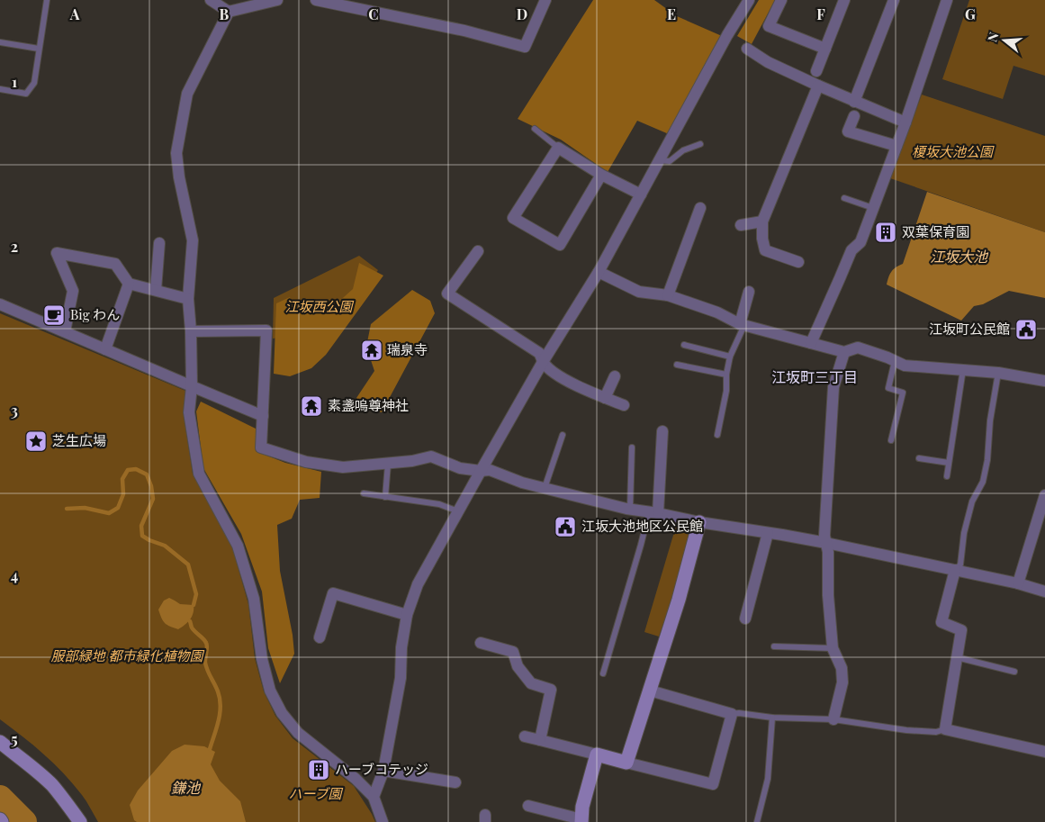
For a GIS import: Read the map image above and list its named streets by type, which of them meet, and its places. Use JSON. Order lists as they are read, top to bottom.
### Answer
{
  "districts": ["江坂町三丁目"],
  "water": ["江坂大池", "鎌池"],
  "parks": [
    "榎坂大池公園",
    "江坂西公園",
    "服部緑地 都市緑化植物園",
    "ハーブ園"
  ],
  "places": {
    "building": ["双葉保育園", "ハーブコテッジ"],
    "cafe": ["Big わん"],
    "public building": ["江坂町公民館", "江坂大池地区公民館"],
    "temple": ["瑞泉寺", "素盞嗚尊神社"],
    "place": ["芝生広場"]
  },
  "north": "left",
  "grid": {
    "columns": [
      "A",
      "B",
      "C",
      "D",
      "E",
      "F",
      "G"
    ],
    "rows": [
      "1",
      "2",
      "3",
      "4",
      "5"
    ]
  }
}
